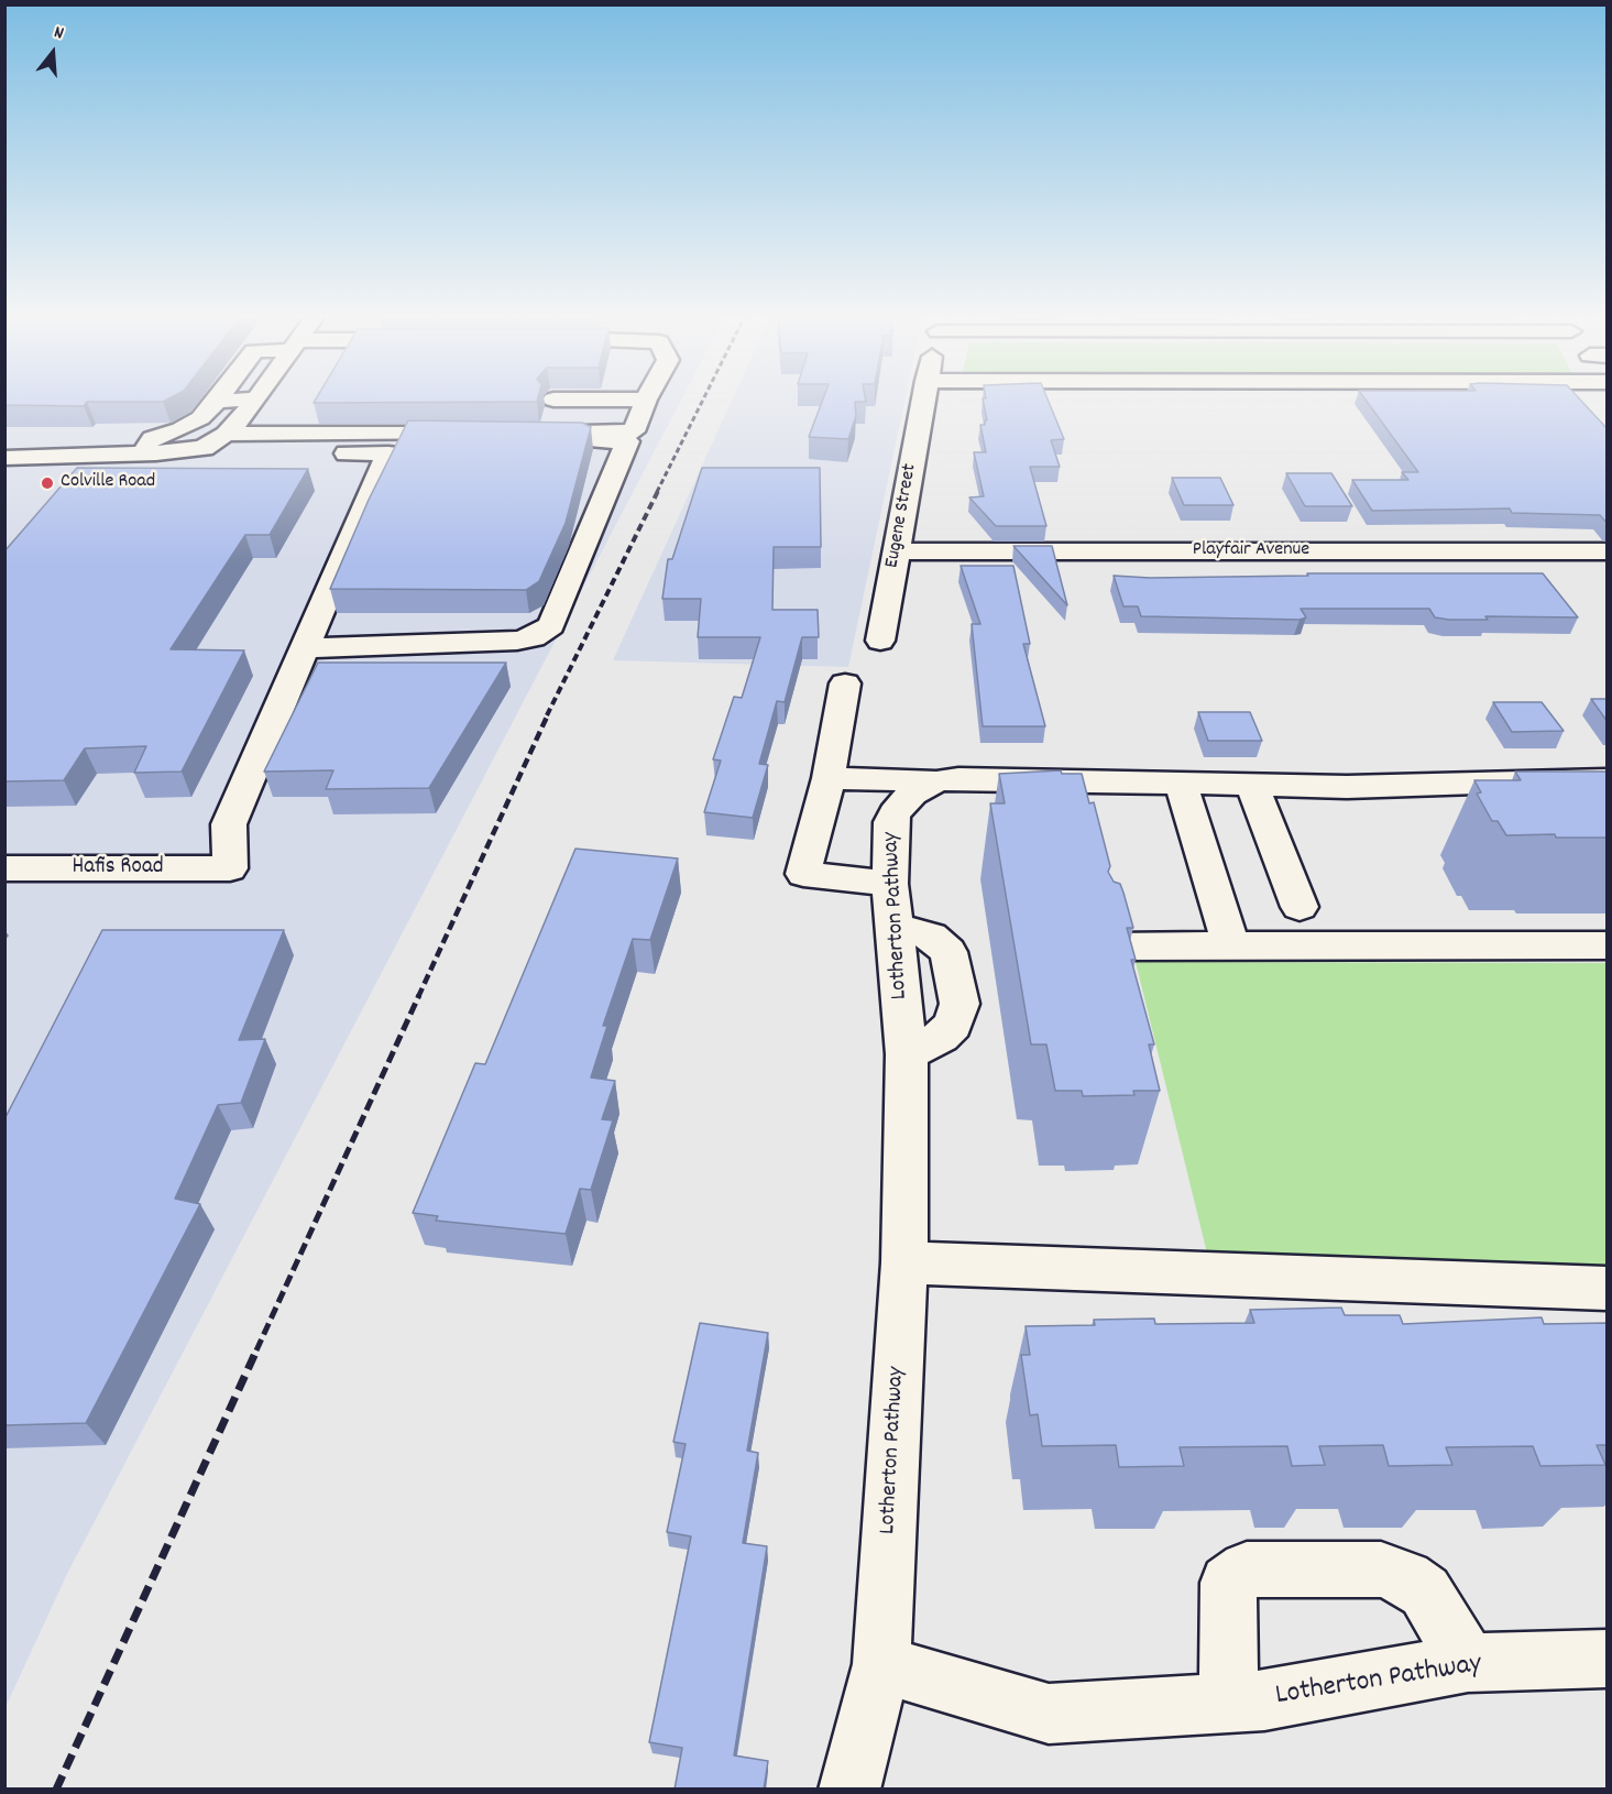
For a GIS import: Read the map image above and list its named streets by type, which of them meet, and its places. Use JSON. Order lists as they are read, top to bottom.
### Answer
{
  "streets": {
    "street": [
      "Eugene Street",
      "Playfair Avenue",
      "Hafis Road",
      "Lotherton Pathway"
    ]
  },
  "crossings": [
    ["Eugene Street", "Playfair Avenue"]
  ],
  "places": ["Colville Road"],
  "north": "top"
}
